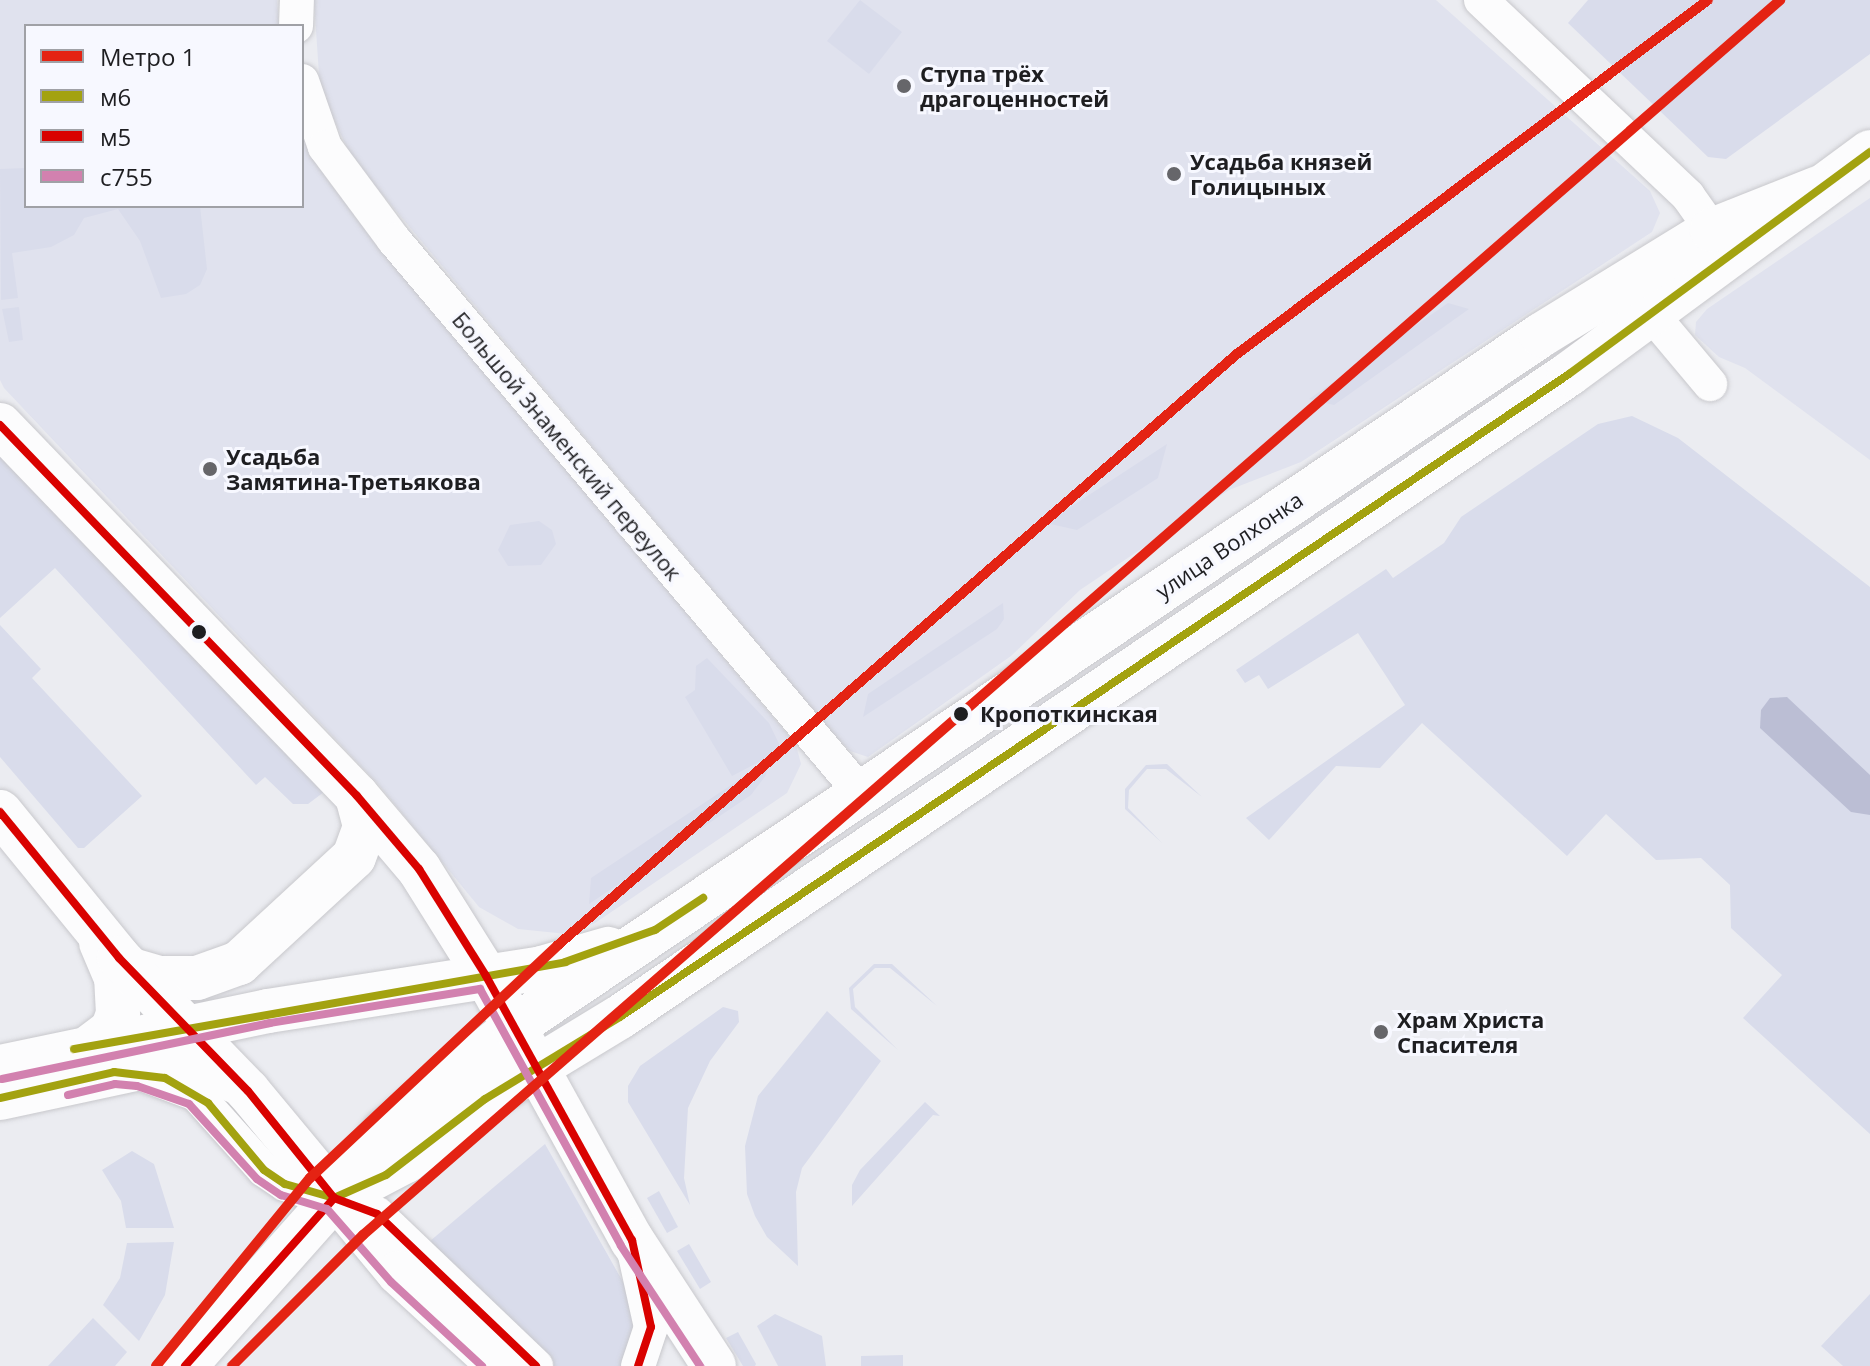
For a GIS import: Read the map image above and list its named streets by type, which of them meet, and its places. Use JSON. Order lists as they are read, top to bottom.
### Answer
{
  "streets": {
    "main road": ["улица Волхонка"],
    "street": ["Большой Знаменский переулок"]
  },
  "crossings": [
    ["Большой Знаменский переулок", "улица Волхонка"]
  ],
  "places": [
    "Ступа трёх драгоценностей",
    "Усадьба князей Голицыных",
    "Усадьба Замятина-Третьякова",
    "Кропоткинская",
    "Храм Христа Спасителя"
  ],
  "lines": [
    "metro line 1",
    "transit line м6",
    "transit line м5",
    "transit line с755"
  ],
  "legend": [
    "Метро 1",
    "м6",
    "м5",
    "с755"
  ]
}
